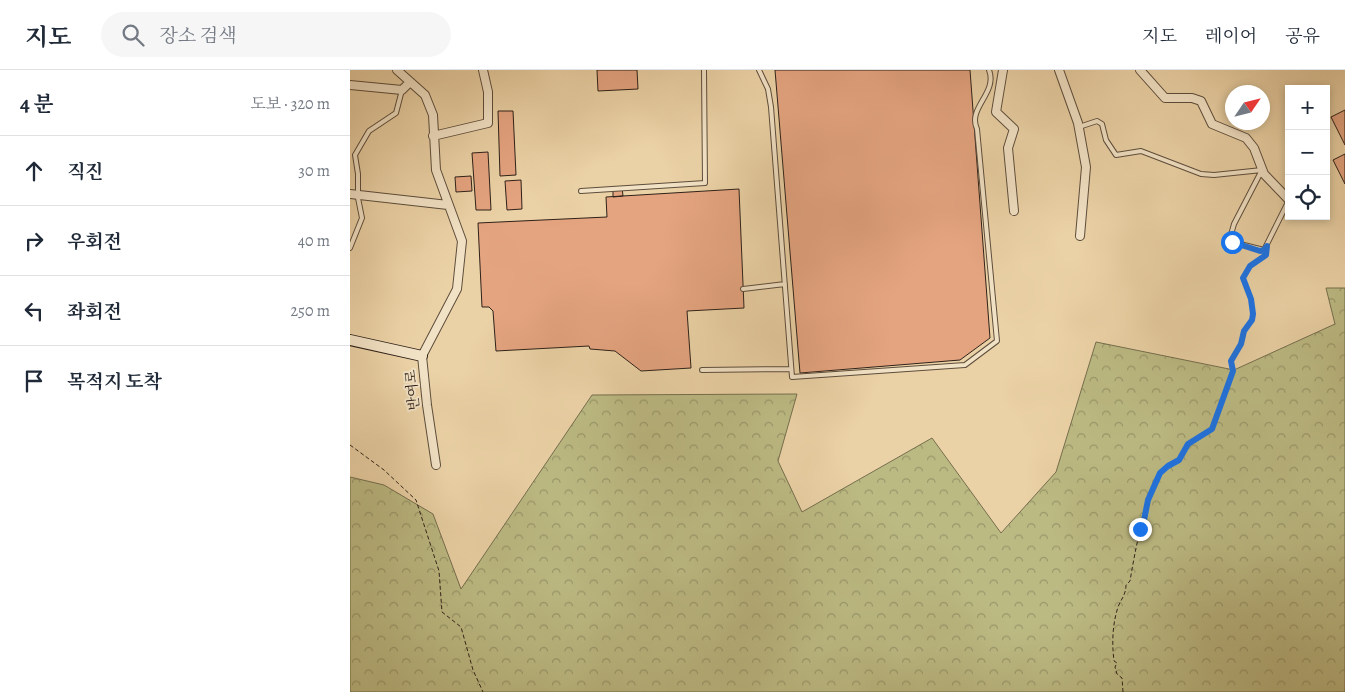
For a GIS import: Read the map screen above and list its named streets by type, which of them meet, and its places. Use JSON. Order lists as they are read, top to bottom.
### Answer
{
  "streets": {
    "street": ["반여로"]
  },
  "north": "top right",
  "page": {
    "header": "지도",
    "search": "장소 검색",
    "nav": ["지도", "레이어", "공유"],
    "heading": ["4 분", "도보 · 320 m"],
    "map_buttons": ["+", "−"],
    "list": [
      ["직진", "30 m"],
      ["우회전", "40 m"],
      ["좌회전", "250 m"],
      "목적지 도착"
    ]
  }
}
